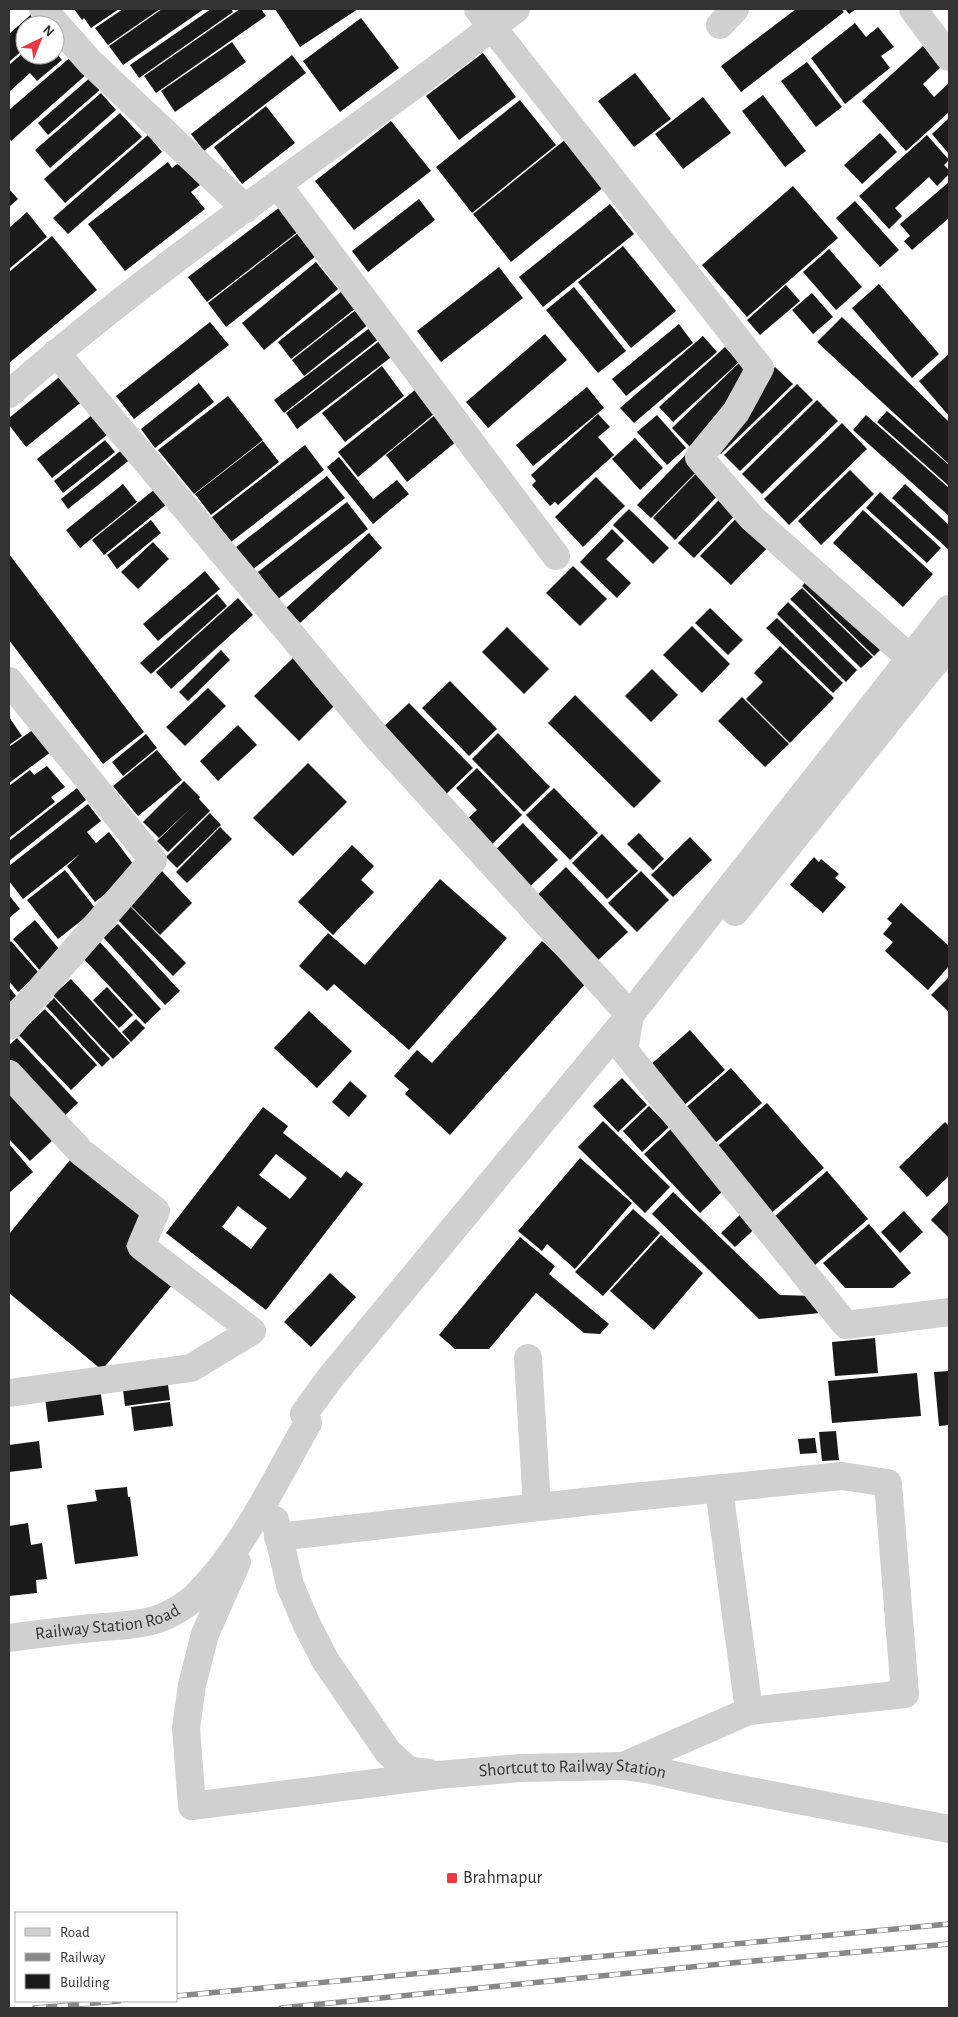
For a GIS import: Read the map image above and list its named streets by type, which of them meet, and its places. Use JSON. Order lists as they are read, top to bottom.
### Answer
{
  "streets": {
    "street": ["Railway Station Road", "Shortcut to Railway Station"]
  },
  "crossings": [
    ["Railway Station Road", "Shortcut to Railway Station"]
  ],
  "places": {
    "transit": ["Brahmapur"]
  },
  "legend": ["Road", "Railway", "Building"],
  "north": "top right"
}
